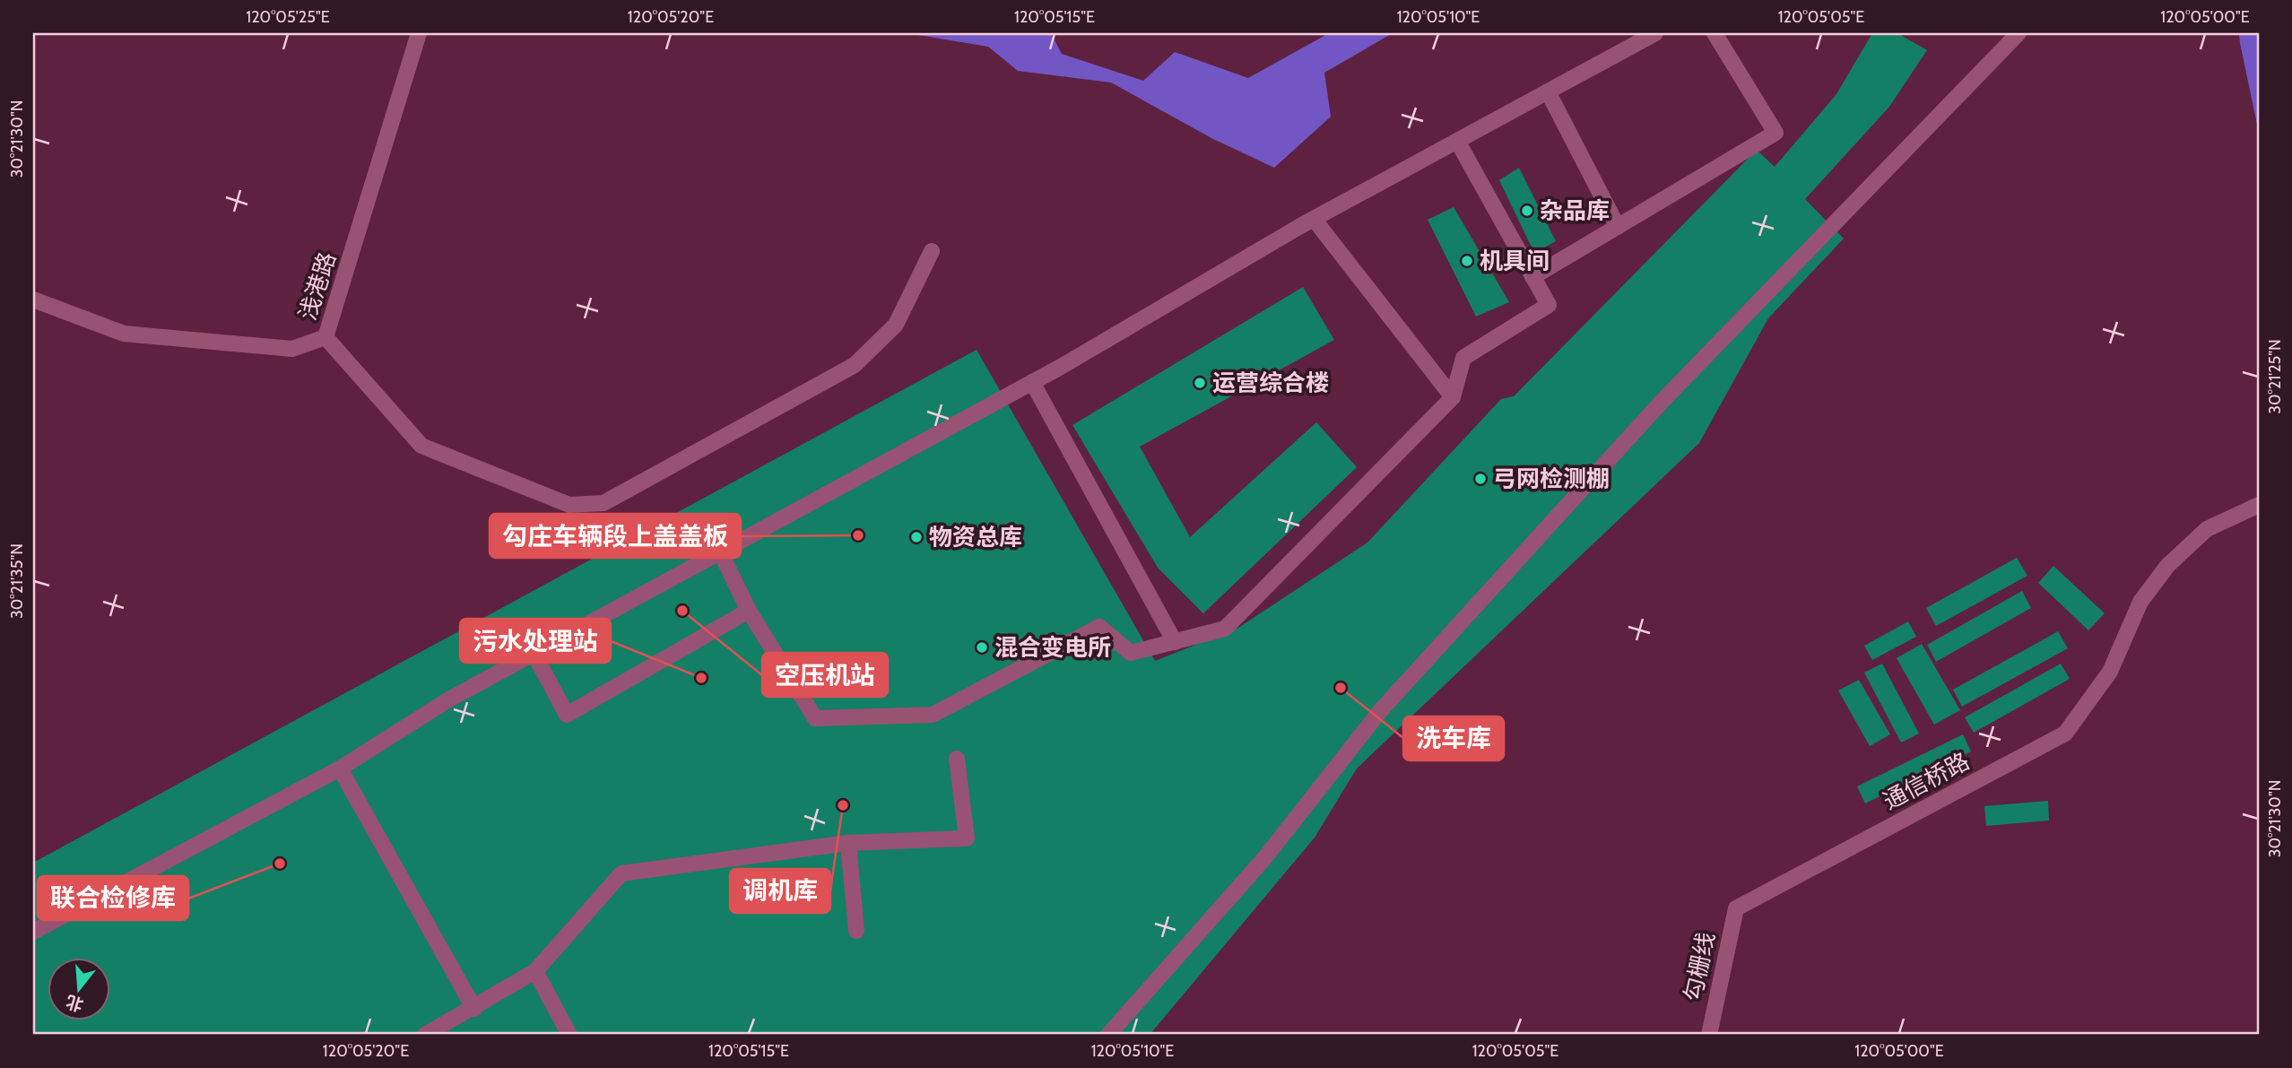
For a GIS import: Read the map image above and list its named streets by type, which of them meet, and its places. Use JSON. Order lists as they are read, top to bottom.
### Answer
{
  "streets": {
    "street": ["浅港路", "通信桥路", "勾栅线"]
  },
  "crossings": [
    ["通信桥路", "勾栅线"]
  ],
  "places": [
    "杂品库",
    "机具间",
    "运营综合楼",
    "弓网检测棚",
    "勾庄车辆段上盖盖板",
    "物资总库",
    "空压机站",
    "混合变电所",
    "污水处理站",
    "洗车库",
    "调机库",
    "联合检修库"
  ],
  "north": "bottom",
  "coordinates": [
    "120°05'25\"E",
    "120°05'20\"E",
    "120°05'15\"E",
    "120°05'10\"E",
    "120°05'05\"E",
    "120°05'00\"E",
    "30°21'30\"N",
    "30°21'25\"N",
    "30°21'35\"N"
  ]
}
